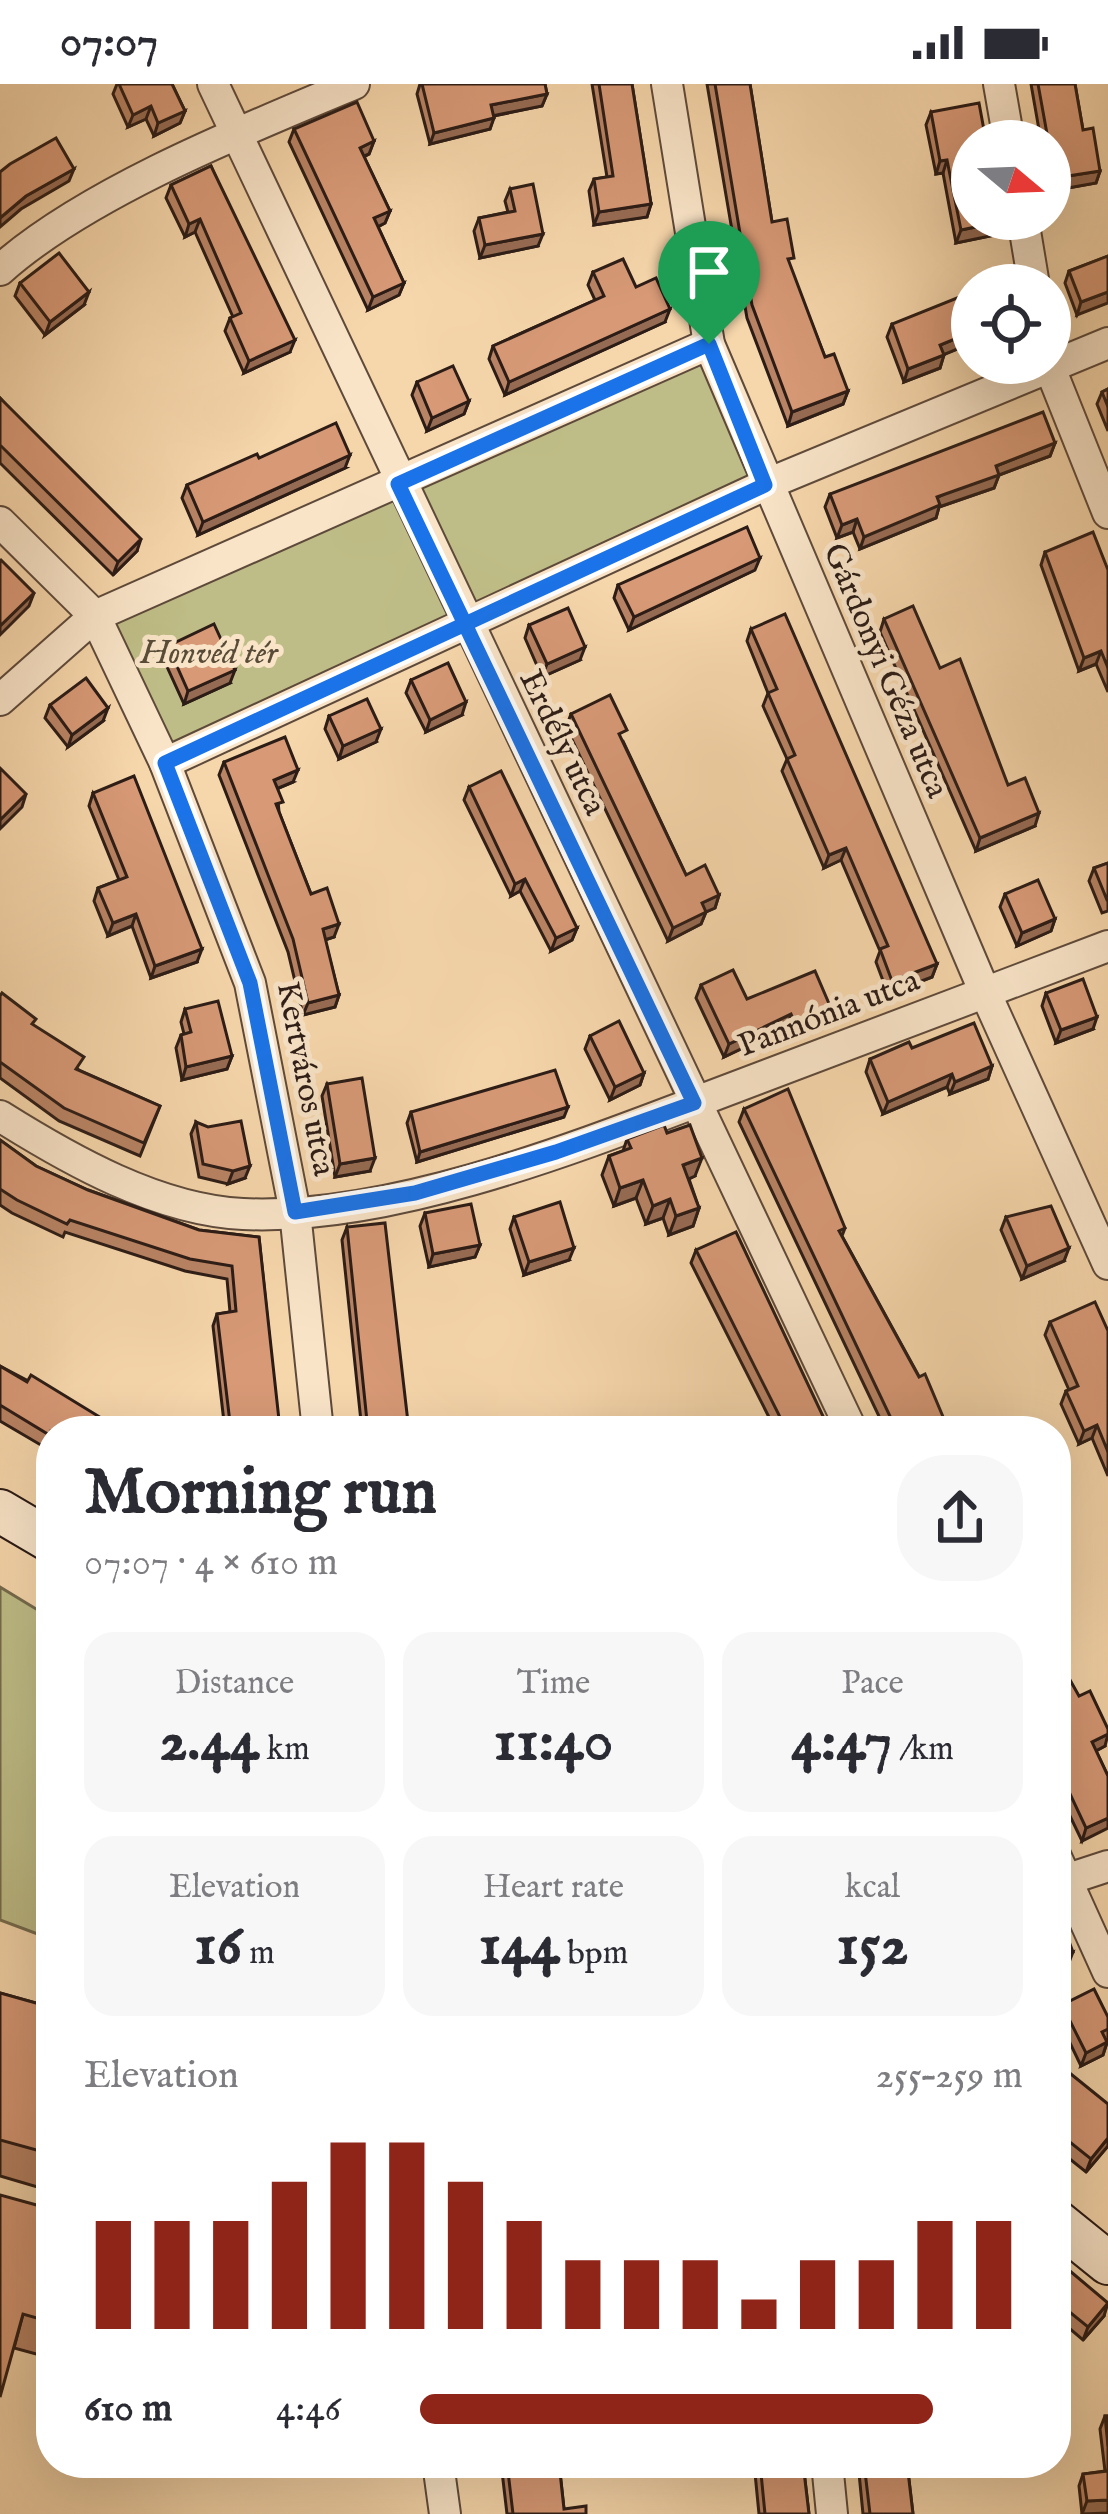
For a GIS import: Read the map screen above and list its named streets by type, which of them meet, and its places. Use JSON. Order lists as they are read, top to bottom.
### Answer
{
  "streets": {
    "street": [
      "Gárdonyi Géza utca",
      "Erdély utca",
      "Pannónia utca",
      "Kertváros utca"
    ]
  },
  "crossings": [
    ["Gárdonyi Géza utca", "Pannónia utca"],
    ["Erdély utca", "Pannónia utca"],
    ["Pannónia utca", "Kertváros utca"]
  ],
  "parks": ["Honvéd tér"],
  "north": "right",
  "page": {
    "status": "07:07",
    "heading": ["Morning run", "07:07 · 4 × 610 m"],
    "stats": [
      ["Distance", "2.44 km"],
      ["Time", "11:40"],
      ["Pace", "4:47 /km"],
      ["Elevation", "16 m"],
      ["Heart rate", "144 bpm"],
      ["kcal", "152"]
    ],
    "chart": ["Elevation", "255–259 m"],
    "list": [
      {
        "name": "610 m",
        "note": "4:46"
      }
    ]
  }
}
